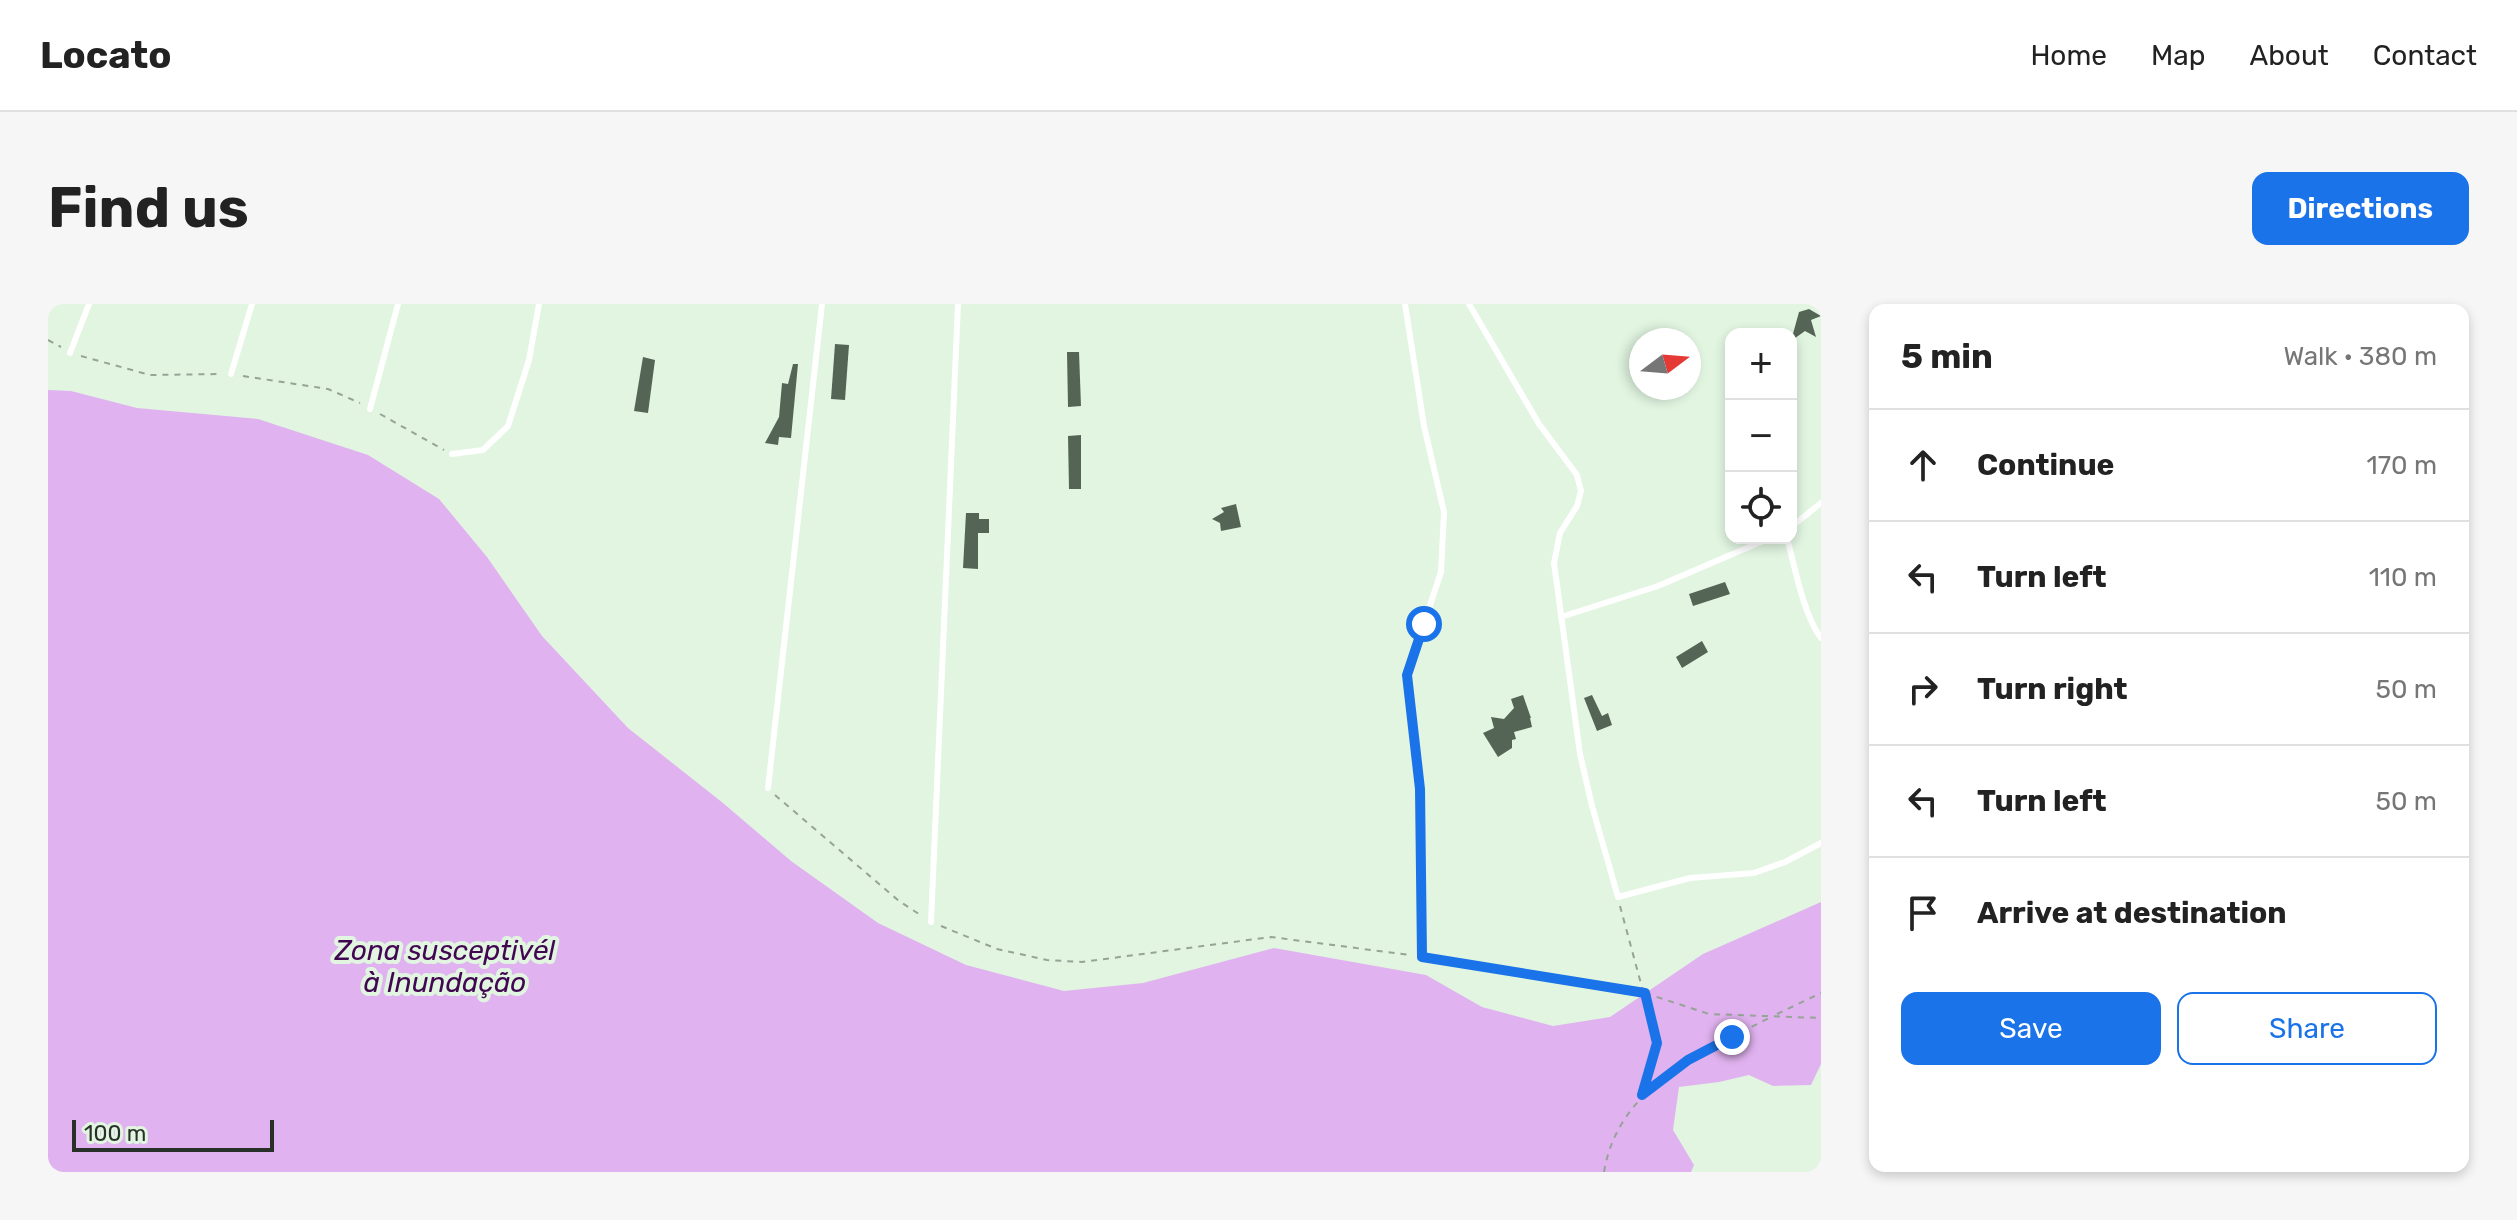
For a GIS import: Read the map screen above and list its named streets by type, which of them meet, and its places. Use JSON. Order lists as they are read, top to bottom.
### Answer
{
  "water": ["Zona susceptivél à Inundação"],
  "scale_bar": "100 m",
  "north": "right",
  "page": {
    "header": "Locato",
    "nav": [
      "Home",
      "Map",
      "About",
      "Contact"
    ],
    "buttons": [
      "Directions",
      ["Save", "Share"]
    ],
    "title": "Find us",
    "heading": ["5 min", "Walk · 380 m"],
    "map_buttons": ["+", "−"],
    "list": [
      ["Continue", "170 m"],
      ["Turn left", "110 m"],
      ["Turn right", "50 m"],
      ["Turn left", "50 m"],
      "Arrive at destination"
    ],
    "scale": "100 m"
  }
}
